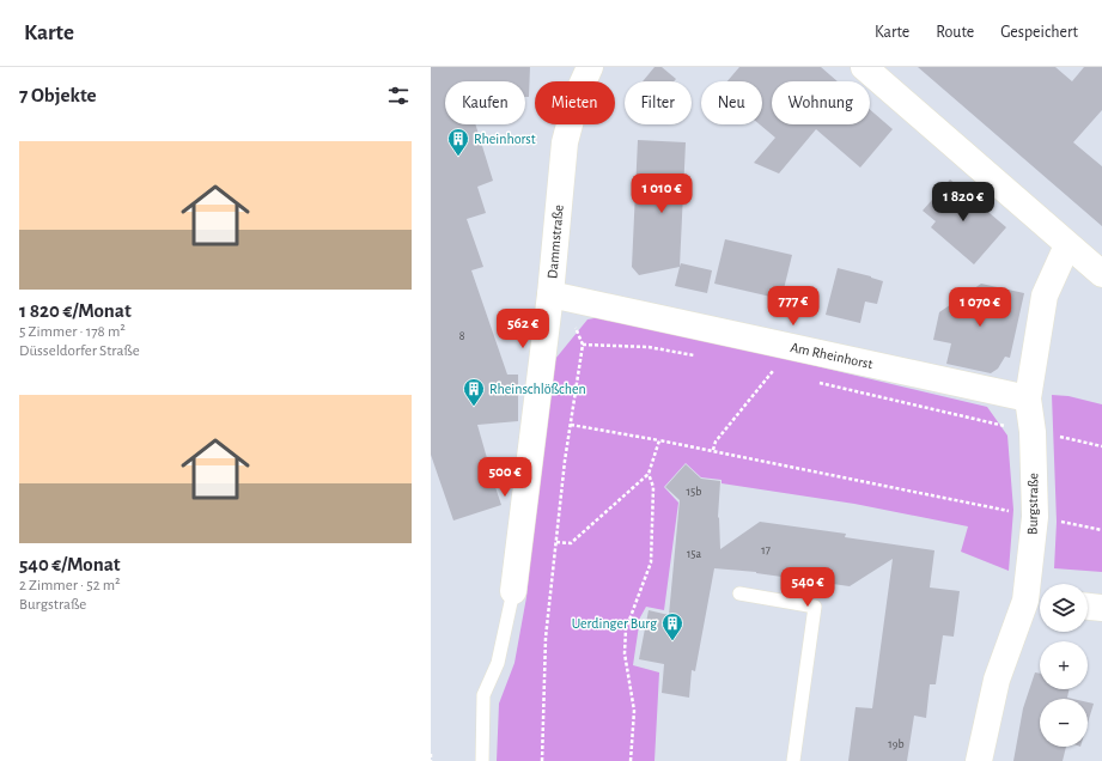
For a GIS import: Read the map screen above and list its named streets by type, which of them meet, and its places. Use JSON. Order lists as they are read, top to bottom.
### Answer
{
  "streets": {
    "street": ["Dammstraße", "Am Rheinhorst", "Burgstraße"]
  },
  "crossings": [
    ["Dammstraße", "Am Rheinhorst"],
    ["Am Rheinhorst", "Burgstraße"]
  ],
  "places": {
    "building": ["Rheinhorst", "Rheinschlößchen", "Uerdinger Burg"]
  },
  "house_numbers": [
    "8",
    "15b",
    "17",
    "15a",
    "19b"
  ],
  "page": {
    "header": "Karte",
    "nav": ["Karte", "Route", "Gespeichert"],
    "heading": "7 Objekte",
    "chip": [
      "Kaufen",
      "Mieten",
      "Filter",
      "Neu",
      "Wohnung"
    ],
    "list": [
      {
        "name": "1 820 €/Monat",
        "note": "5 Zimmer · 178 m² · Düsseldorfer Straße"
      },
      {
        "name": "540 €/Monat",
        "note": "2 Zimmer · 52 m² · Burgstraße"
      }
    ],
    "price": [
      "1 010 €",
      "1 820 €",
      "777 €",
      "1 070 €",
      "562 €",
      "500 €",
      "540 €"
    ],
    "map_buttons": ["+", "−"]
  }
}
